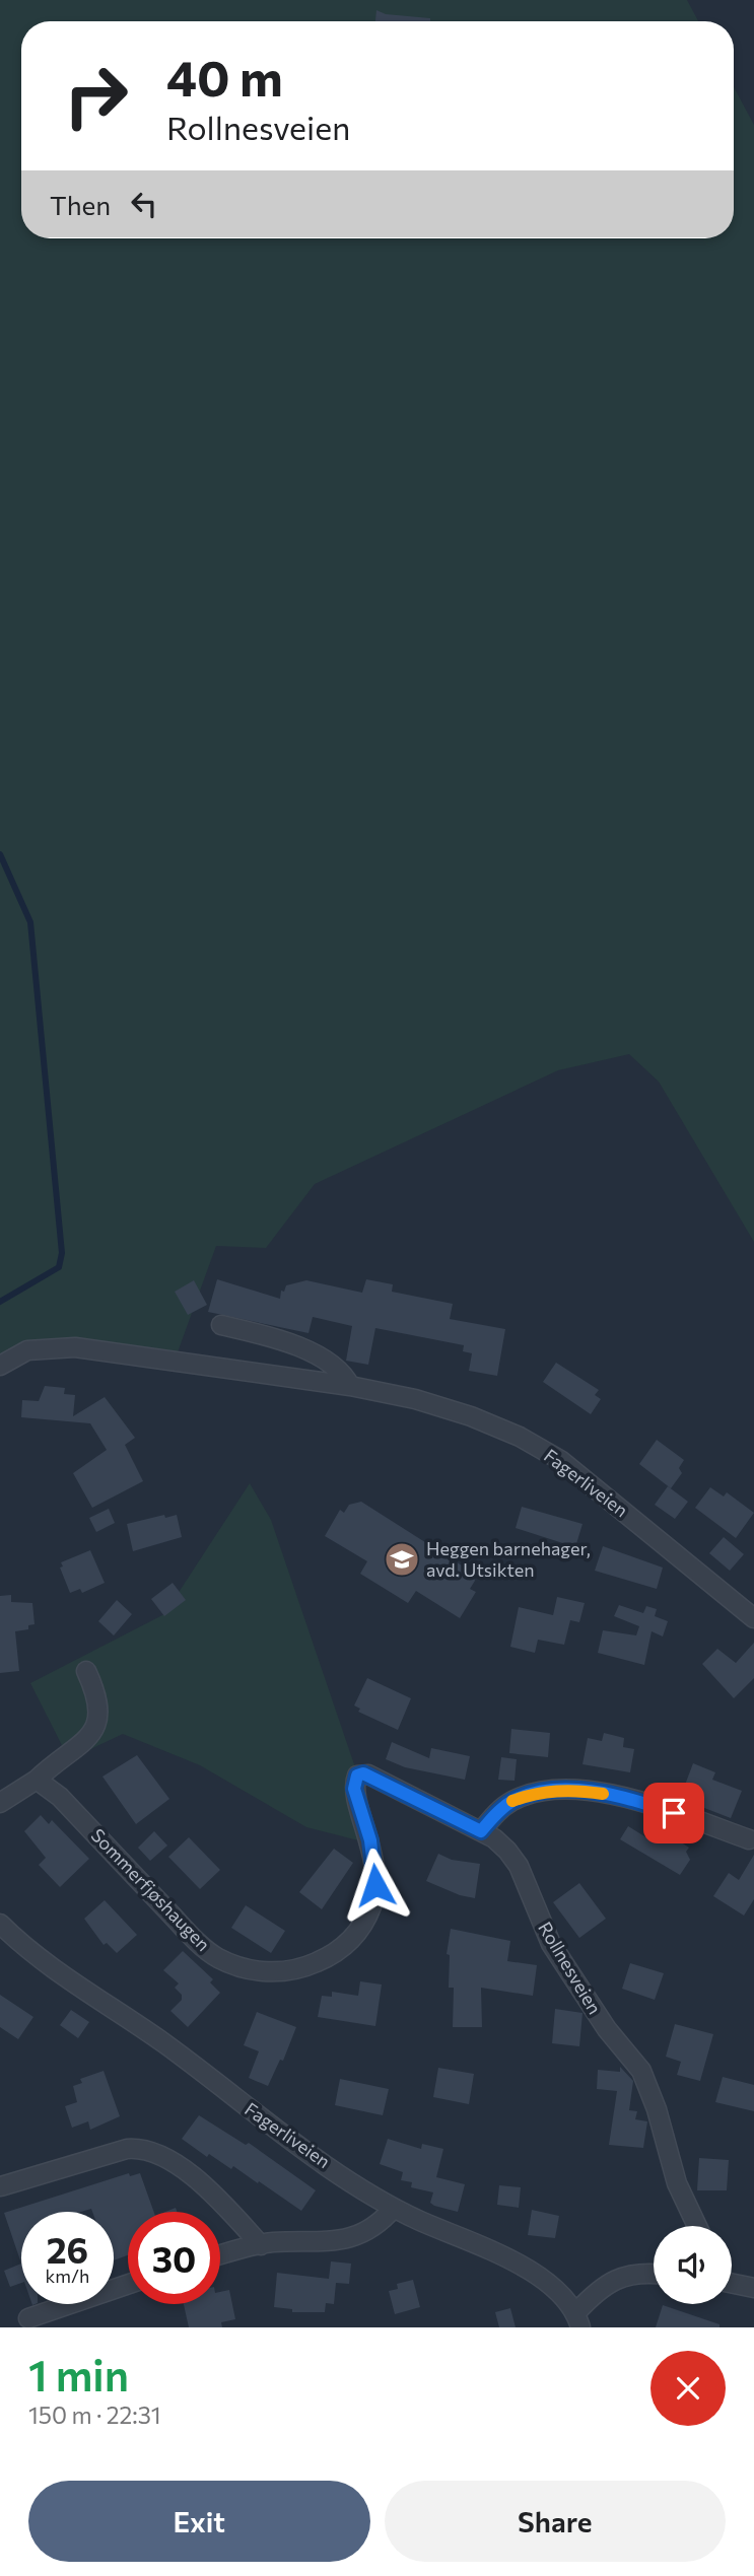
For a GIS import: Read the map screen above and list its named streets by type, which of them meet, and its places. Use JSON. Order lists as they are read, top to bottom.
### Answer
{
  "streets": {
    "street": ["Fagerliveien", "Sommerfjøshaugen", "Rollnesveien"]
  },
  "crossings": [
    ["Sommerfjøshaugen", "Rollnesveien"]
  ],
  "places": {
    "school or university": ["Heggen barnehager, avd. Utsikten"]
  },
  "page": {
    "turn": ["40 m", "Rollnesveien"],
    "then": "Then",
    "speed": "26 km/h",
    "limit": "30",
    "heading": ["1 min", "150 m · 22:31"],
    "buttons": ["Exit", "Share"]
  }
}
